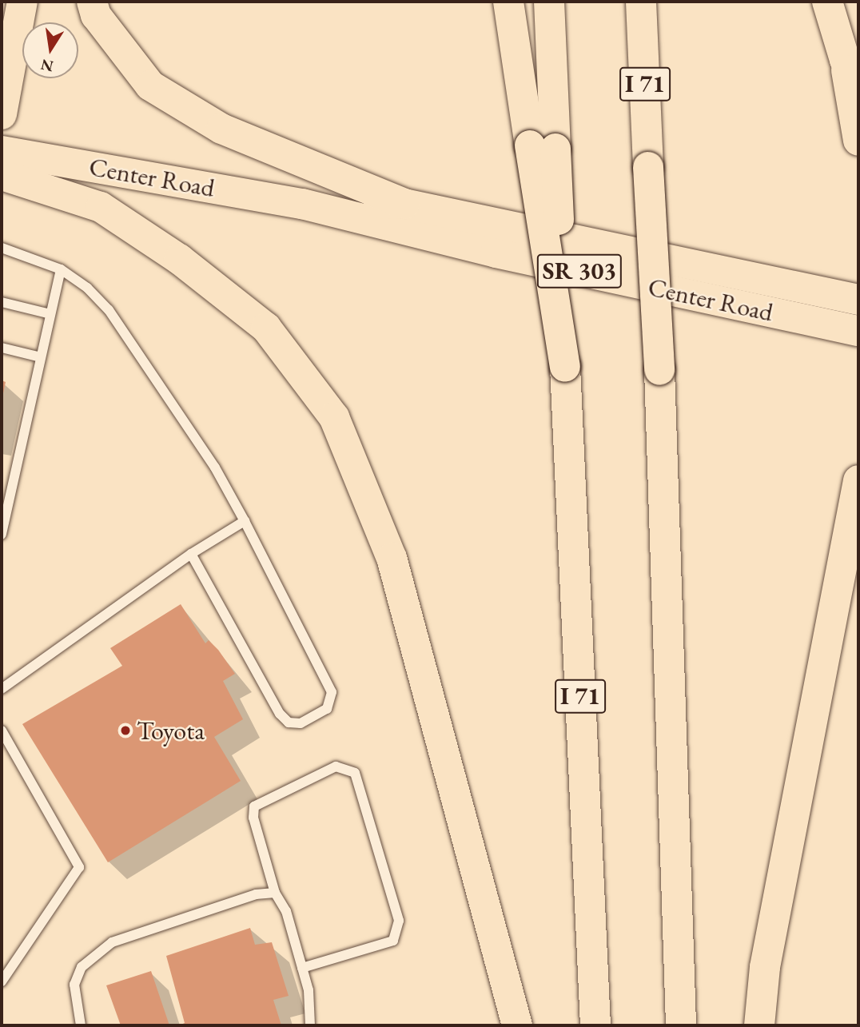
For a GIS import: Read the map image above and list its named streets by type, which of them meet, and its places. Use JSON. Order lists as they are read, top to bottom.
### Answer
{
  "streets": {
    "main road": ["I 71", "Center Road", "SR 303"]
  },
  "places": ["Toyota"],
  "north": "bottom"
}
